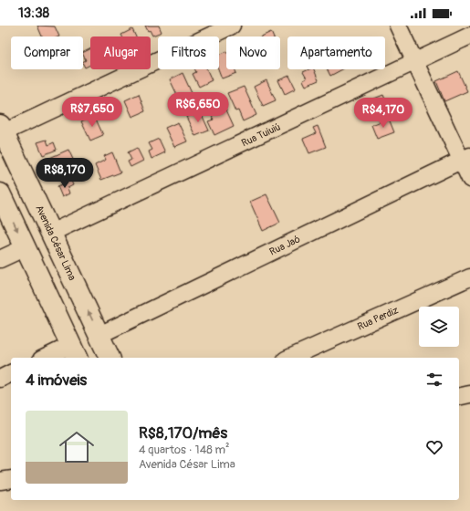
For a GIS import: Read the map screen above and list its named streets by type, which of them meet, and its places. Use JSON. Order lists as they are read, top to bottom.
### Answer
{
  "streets": {
    "street": [
      "Rua Tuiuiú",
      "Avenida César Lima",
      "Rua Jaó",
      "Rua Perdiz"
    ]
  },
  "crossings": [
    ["Rua Tuiuiú", "Avenida César Lima"],
    ["Avenida César Lima", "Rua Jaó"]
  ],
  "page": {
    "status": "13:38",
    "chip": [
      "Comprar",
      "Alugar",
      "Filtros",
      "Novo",
      "Apartamento"
    ],
    "price": [
      "R$6,650",
      "R$7,650",
      "R$4,170",
      "R$8,170"
    ],
    "heading": "4 imóveis",
    "list": [
      {
        "name": "R$8,170/mês",
        "note": "4 quartos · 148 m² · Avenida César Lima"
      }
    ]
  }
}
